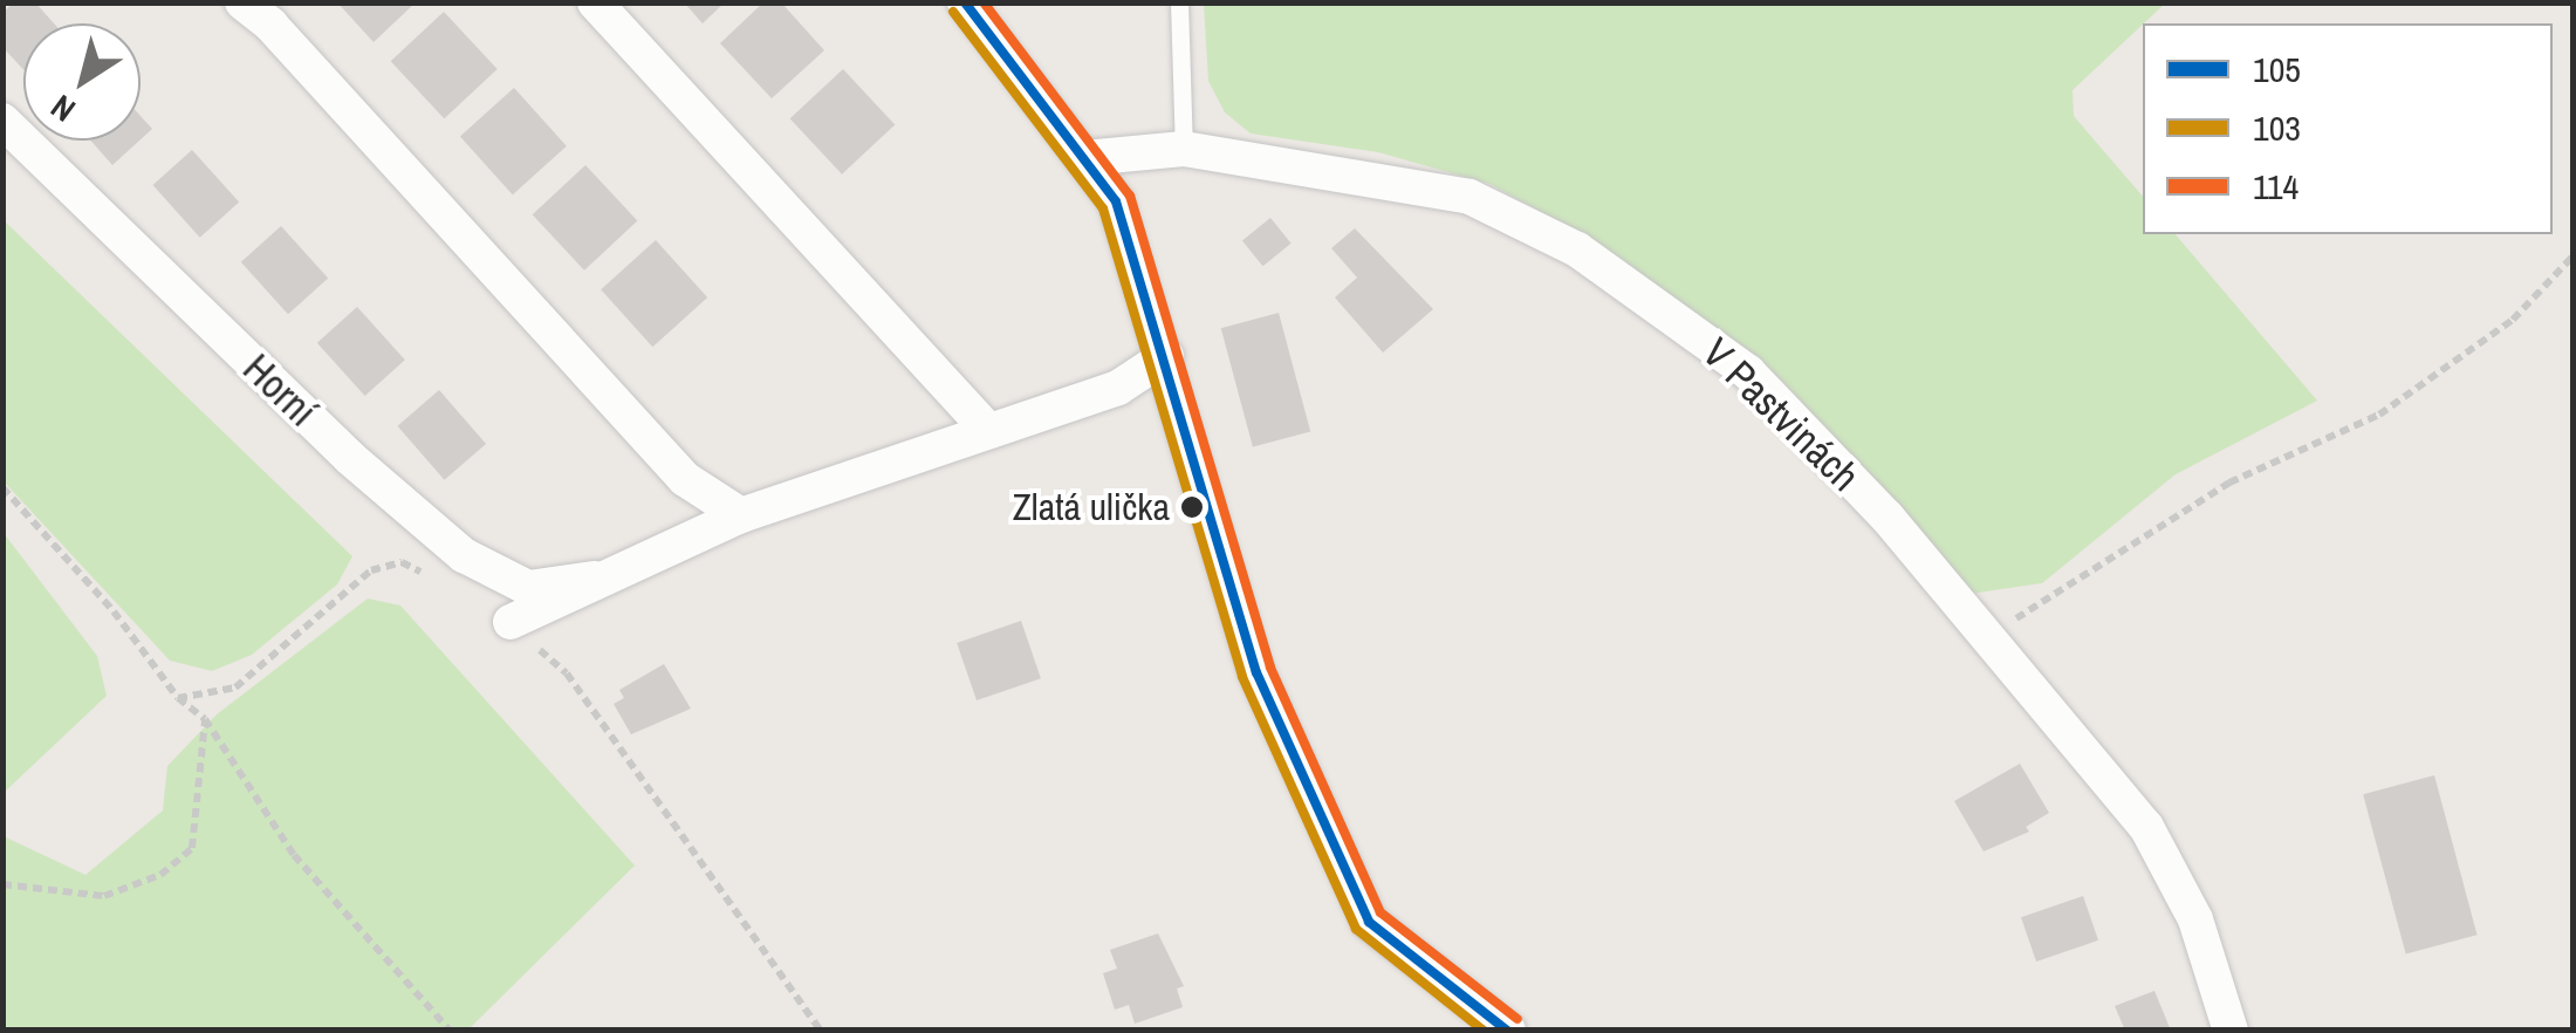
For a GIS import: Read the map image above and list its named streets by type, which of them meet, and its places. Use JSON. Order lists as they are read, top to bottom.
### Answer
{
  "streets": {
    "street": ["Horní", "V Pastvinách"]
  },
  "places": ["Zlatá ulička"],
  "lines": ["transit line 105", "transit line 114", "transit line 103"],
  "legend": ["105", "103", "114"],
  "north": "bottom left"
}
